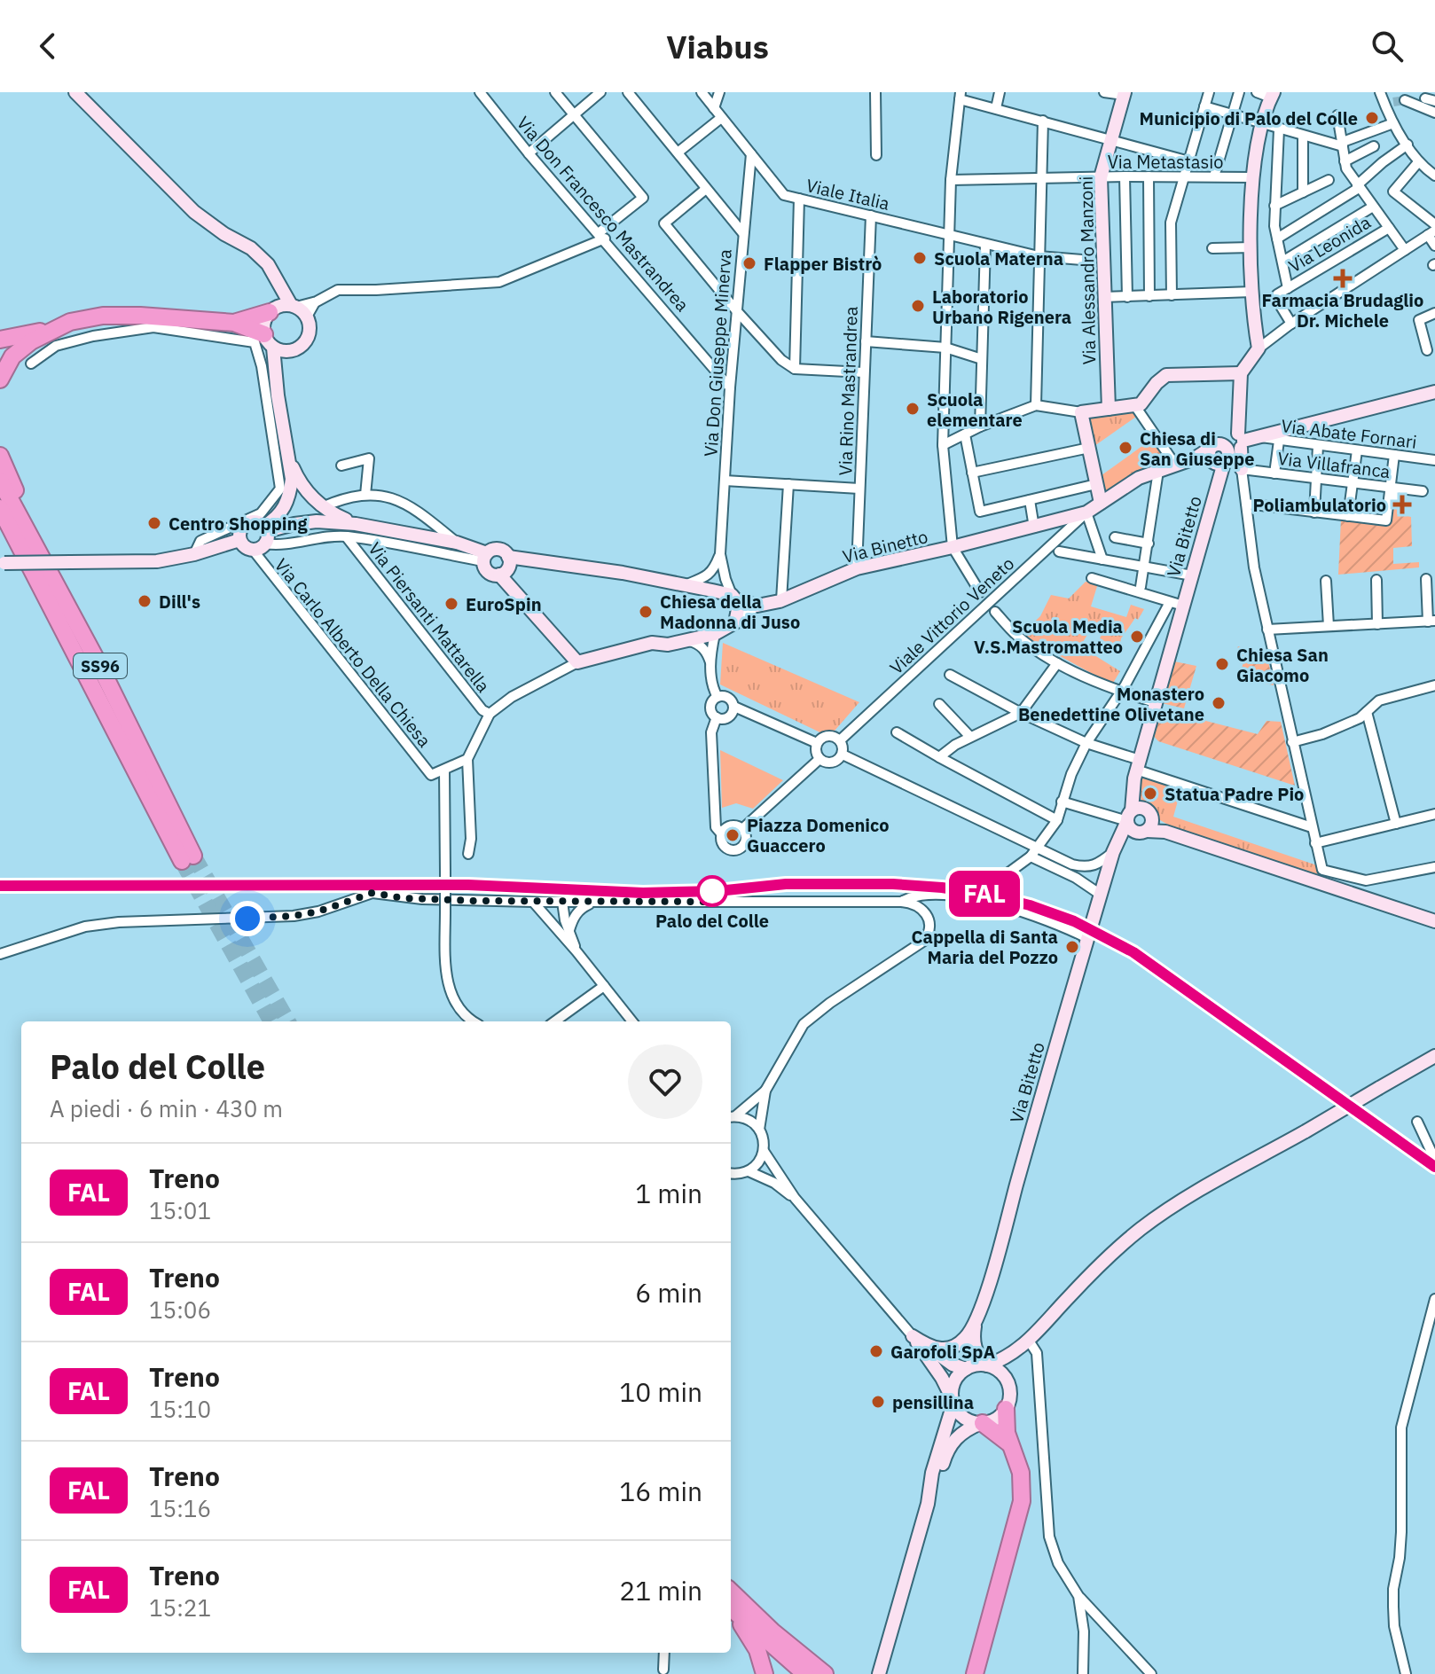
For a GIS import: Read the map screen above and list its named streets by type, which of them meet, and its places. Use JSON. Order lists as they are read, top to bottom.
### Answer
{
  "streets": {
    "highway": ["SS96"],
    "street": [
      "Via Metastasio",
      "Viale Italia",
      "Via Don Francesco Mastrandrea",
      "Via Leonida",
      "Via Alessandro Manzoni",
      "Via Don Giuseppe Minerva",
      "Via Rino Mastrandrea",
      "Via Abate Fornari",
      "Via Villafranca",
      "Via Bitetto",
      "Via Binetto",
      "Viale Vittorio Veneto",
      "Via Piersanti Mattarella",
      "Via Carlo Alberto Della Chiesa"
    ]
  },
  "crossings": [
    ["Via Metastasio", "Via Alessandro Manzoni"],
    ["Viale Italia", "Via Don Giuseppe Minerva"],
    ["Viale Italia", "Via Rino Mastrandrea"],
    ["Via Don Francesco Mastrandrea", "Via Don Giuseppe Minerva"],
    ["Via Don Giuseppe Minerva", "Via Binetto"],
    ["Via Rino Mastrandrea", "Via Binetto"],
    ["Via Bitetto", "Via Binetto"],
    ["Via Binetto", "Viale Vittorio Veneto"]
  ],
  "places": {
    "other": [
      "Municipio di Palo del Colle",
      "Scuola Materna",
      "Flapper Bistrò",
      "Laboratorio Urbano Rigenera",
      "Scuola elementare",
      "Chiesa di San Giuseppe",
      "Centro Shopping",
      "Dill's",
      "EuroSpin",
      "Chiesa della Madonna di Juso",
      "Scuola Media V.S.Mastromatteo",
      "Chiesa San Giacomo",
      "Monastero Benedettine Olivetane",
      "Statua Padre Pio",
      "Piazza Domenico Guaccero",
      "Palo del Colle",
      "Cappella di Santa Maria del Pozzo",
      "Garofoli SpA",
      "pensillina"
    ],
    "health": ["Farmacia Brudaglio Dr. Michele", "Poliambulatorio"]
  },
  "page": {
    "header": "Viabus",
    "on_map": "FAL",
    "heading": ["Palo del Colle", "A piedi · 6 min · 430 m"],
    "list": [
      {
        "mark": "FAL",
        "name": "Treno",
        "note": "15:01",
        "value": "1 min"
      },
      {
        "mark": "FAL",
        "name": "Treno",
        "note": "15:06",
        "value": "6 min"
      },
      {
        "mark": "FAL",
        "name": "Treno",
        "note": "15:10",
        "value": "10 min"
      },
      {
        "mark": "FAL",
        "name": "Treno",
        "note": "15:16",
        "value": "16 min"
      },
      {
        "mark": "FAL",
        "name": "Treno",
        "note": "15:21",
        "value": "21 min"
      }
    ]
  }
}
